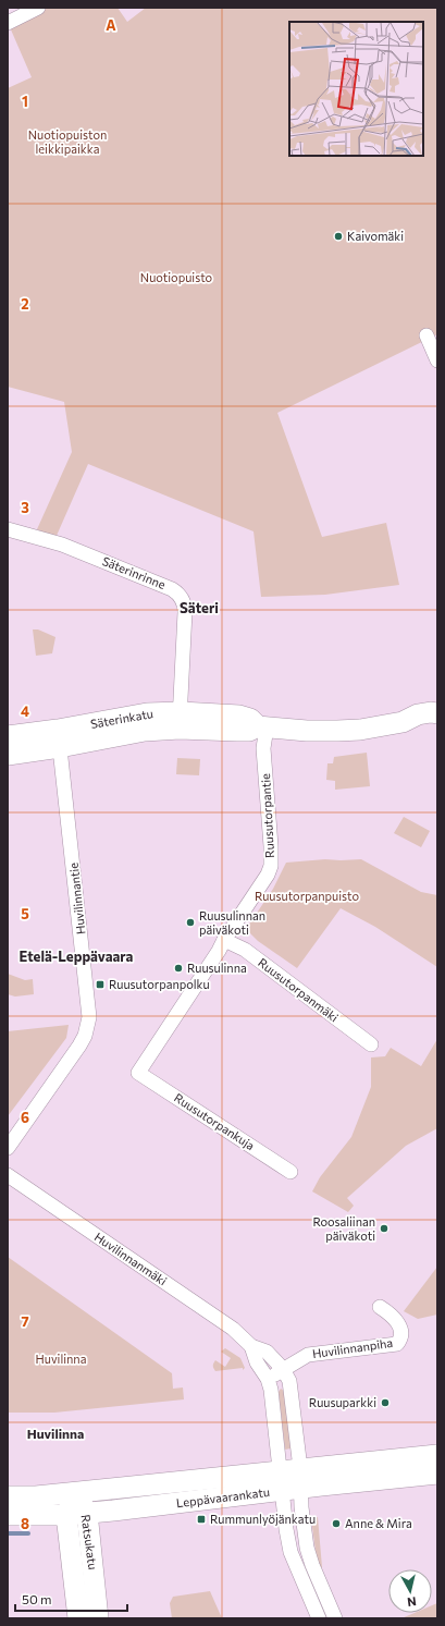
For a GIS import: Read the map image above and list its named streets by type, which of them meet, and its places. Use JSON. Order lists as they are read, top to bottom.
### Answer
{
  "streets": {
    "main road": ["Säterinkatu", "Leppävaarankatu", "Ratsukatu"],
    "street": [
      "Säterinrinne",
      "Ruusutorpantie",
      "Huvilinnantie",
      "Ruusutorpanmäki",
      "Ruusutorpankuja",
      "Huvilinnanmäki",
      "Huvilinnanpiha"
    ]
  },
  "crossings": [
    ["Säterinrinne", "Säterinkatu"],
    ["Säterinkatu", "Ruusutorpantie"],
    ["Säterinkatu", "Huvilinnantie"],
    ["Ruusutorpantie", "Ruusutorpanmäki"],
    ["Ruusutorpantie", "Ruusutorpankuja"],
    ["Huvilinnanmäki", "Huvilinnanpiha"],
    ["Huvilinnanmäki", "Leppävaarankatu"],
    ["Leppävaarankatu", "Ratsukatu"]
  ],
  "districts": ["Säteri", "Etelä-Leppävaara", "Huvilinna"],
  "parks": [
    "Nuotiopuiston leikkipaikka",
    "Nuotiopuisto",
    "Ruusutorpanpuisto",
    "Huvilinna"
  ],
  "places": {
    "other": [
      "Kaivomäki",
      "Ruusulinnan päiväkoti",
      "Ruusulinna",
      "Roosaliinan päiväkoti",
      "Ruusuparkki",
      "Anne & Mira"
    ],
    "transit": ["Ruusutorpanpolku", "Rummunlyöjänkatu"]
  },
  "scale_bar": "50 m",
  "north": "bottom",
  "grid": {
    "columns": ["A"],
    "rows": [
      "1",
      "2",
      "3",
      "4",
      "5",
      "6",
      "7",
      "8"
    ]
  }
}
